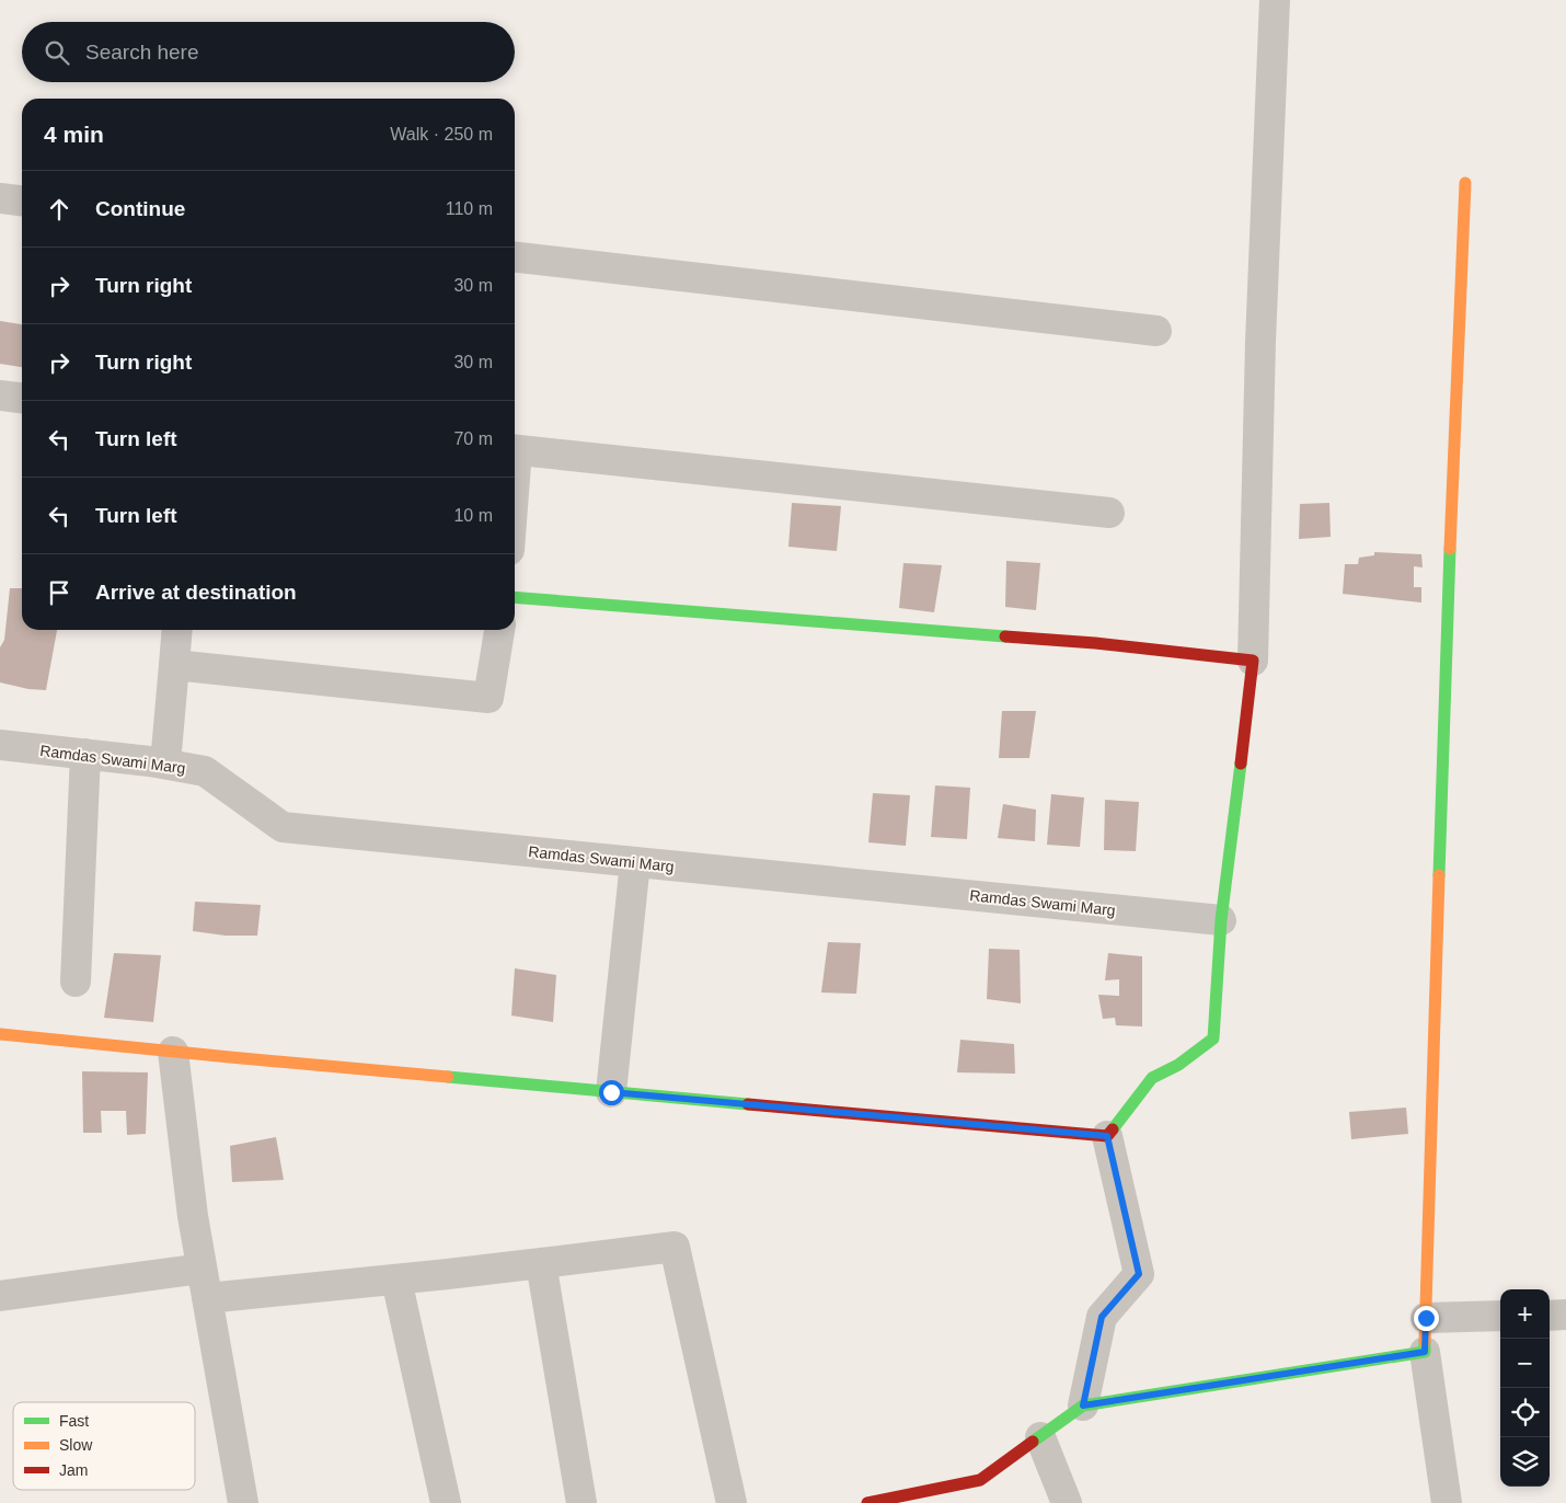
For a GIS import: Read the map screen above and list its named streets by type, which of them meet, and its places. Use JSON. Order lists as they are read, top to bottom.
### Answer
{
  "streets": {
    "street": ["Ramdas Swami Marg"]
  },
  "legend": ["Fast", "Slow", "Jam"],
  "page": {
    "search": "Search here",
    "heading": ["4 min", "Walk · 250 m"],
    "list": [
      ["Continue", "110 m"],
      ["Turn right", "30 m"],
      ["Turn right", "30 m"],
      ["Turn left", "70 m"],
      ["Turn left", "10 m"],
      "Arrive at destination"
    ],
    "map_buttons": ["+", "−"]
  }
}
